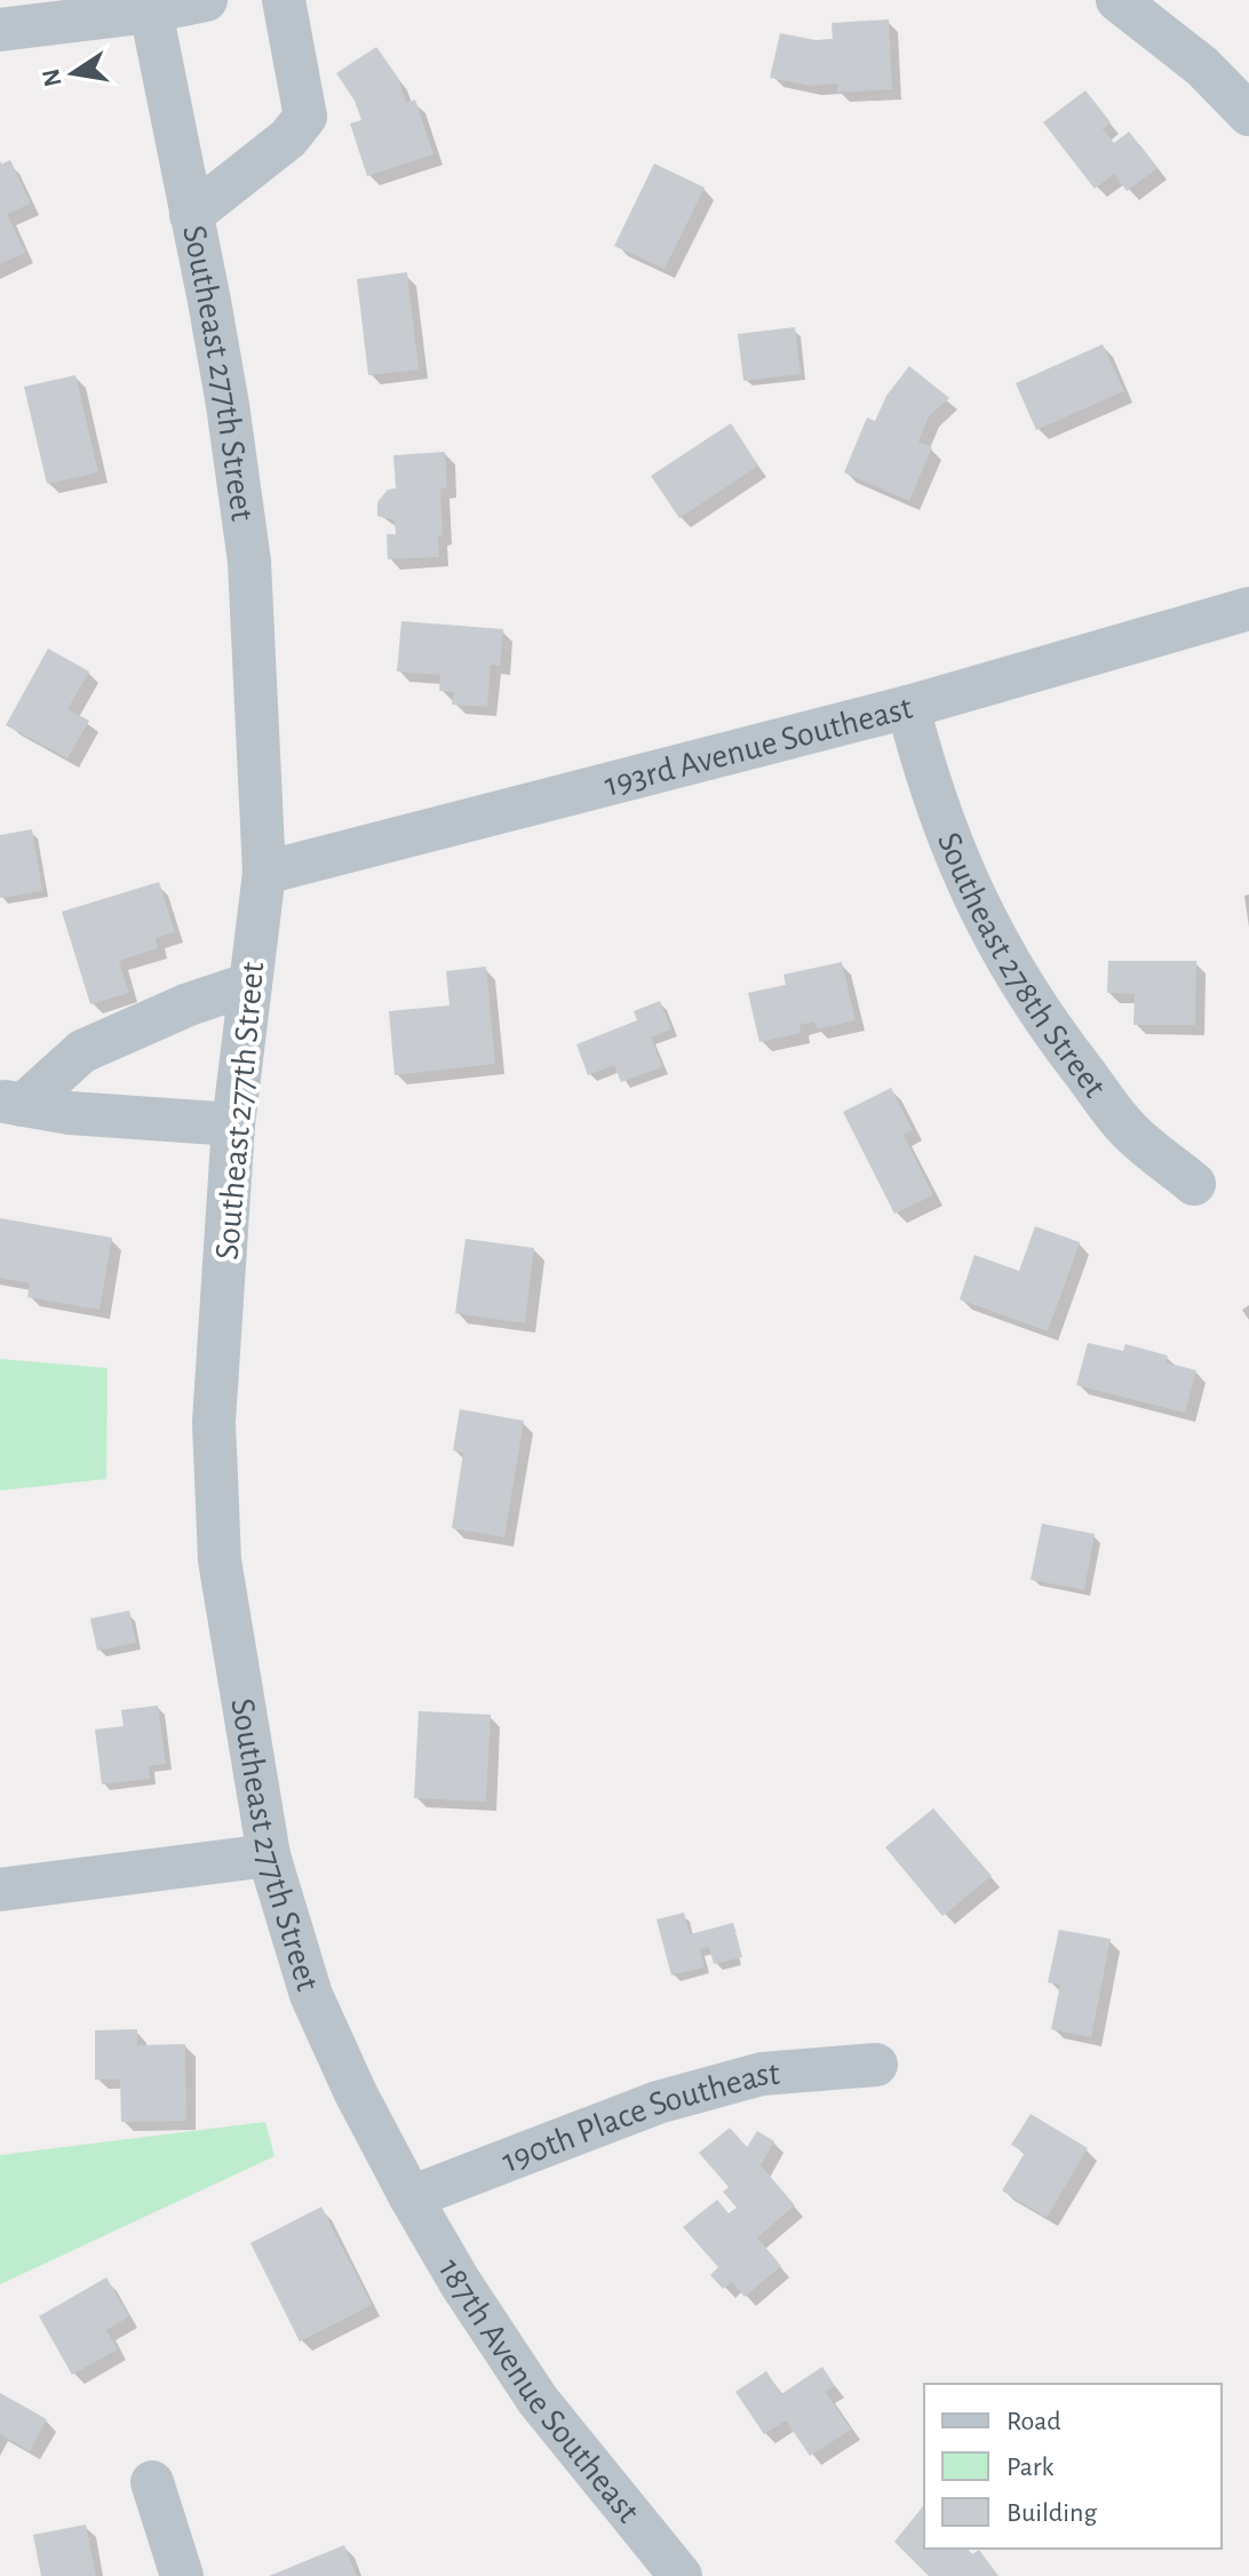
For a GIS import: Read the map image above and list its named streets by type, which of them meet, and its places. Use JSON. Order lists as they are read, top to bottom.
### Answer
{
  "streets": {
    "street": [
      "Southeast 277th Street",
      "193rd Avenue Southeast",
      "Southeast 278th Street",
      "190th Place Southeast",
      "187th Avenue Southeast"
    ]
  },
  "crossings": [
    ["Southeast 277th Street", "193rd Avenue Southeast"],
    ["Southeast 277th Street", "190th Place Southeast"],
    ["Southeast 277th Street", "187th Avenue Southeast"],
    ["193rd Avenue Southeast", "Southeast 278th Street"],
    ["190th Place Southeast", "187th Avenue Southeast"]
  ],
  "legend": ["Road", "Park", "Building"],
  "north": "left"
}
